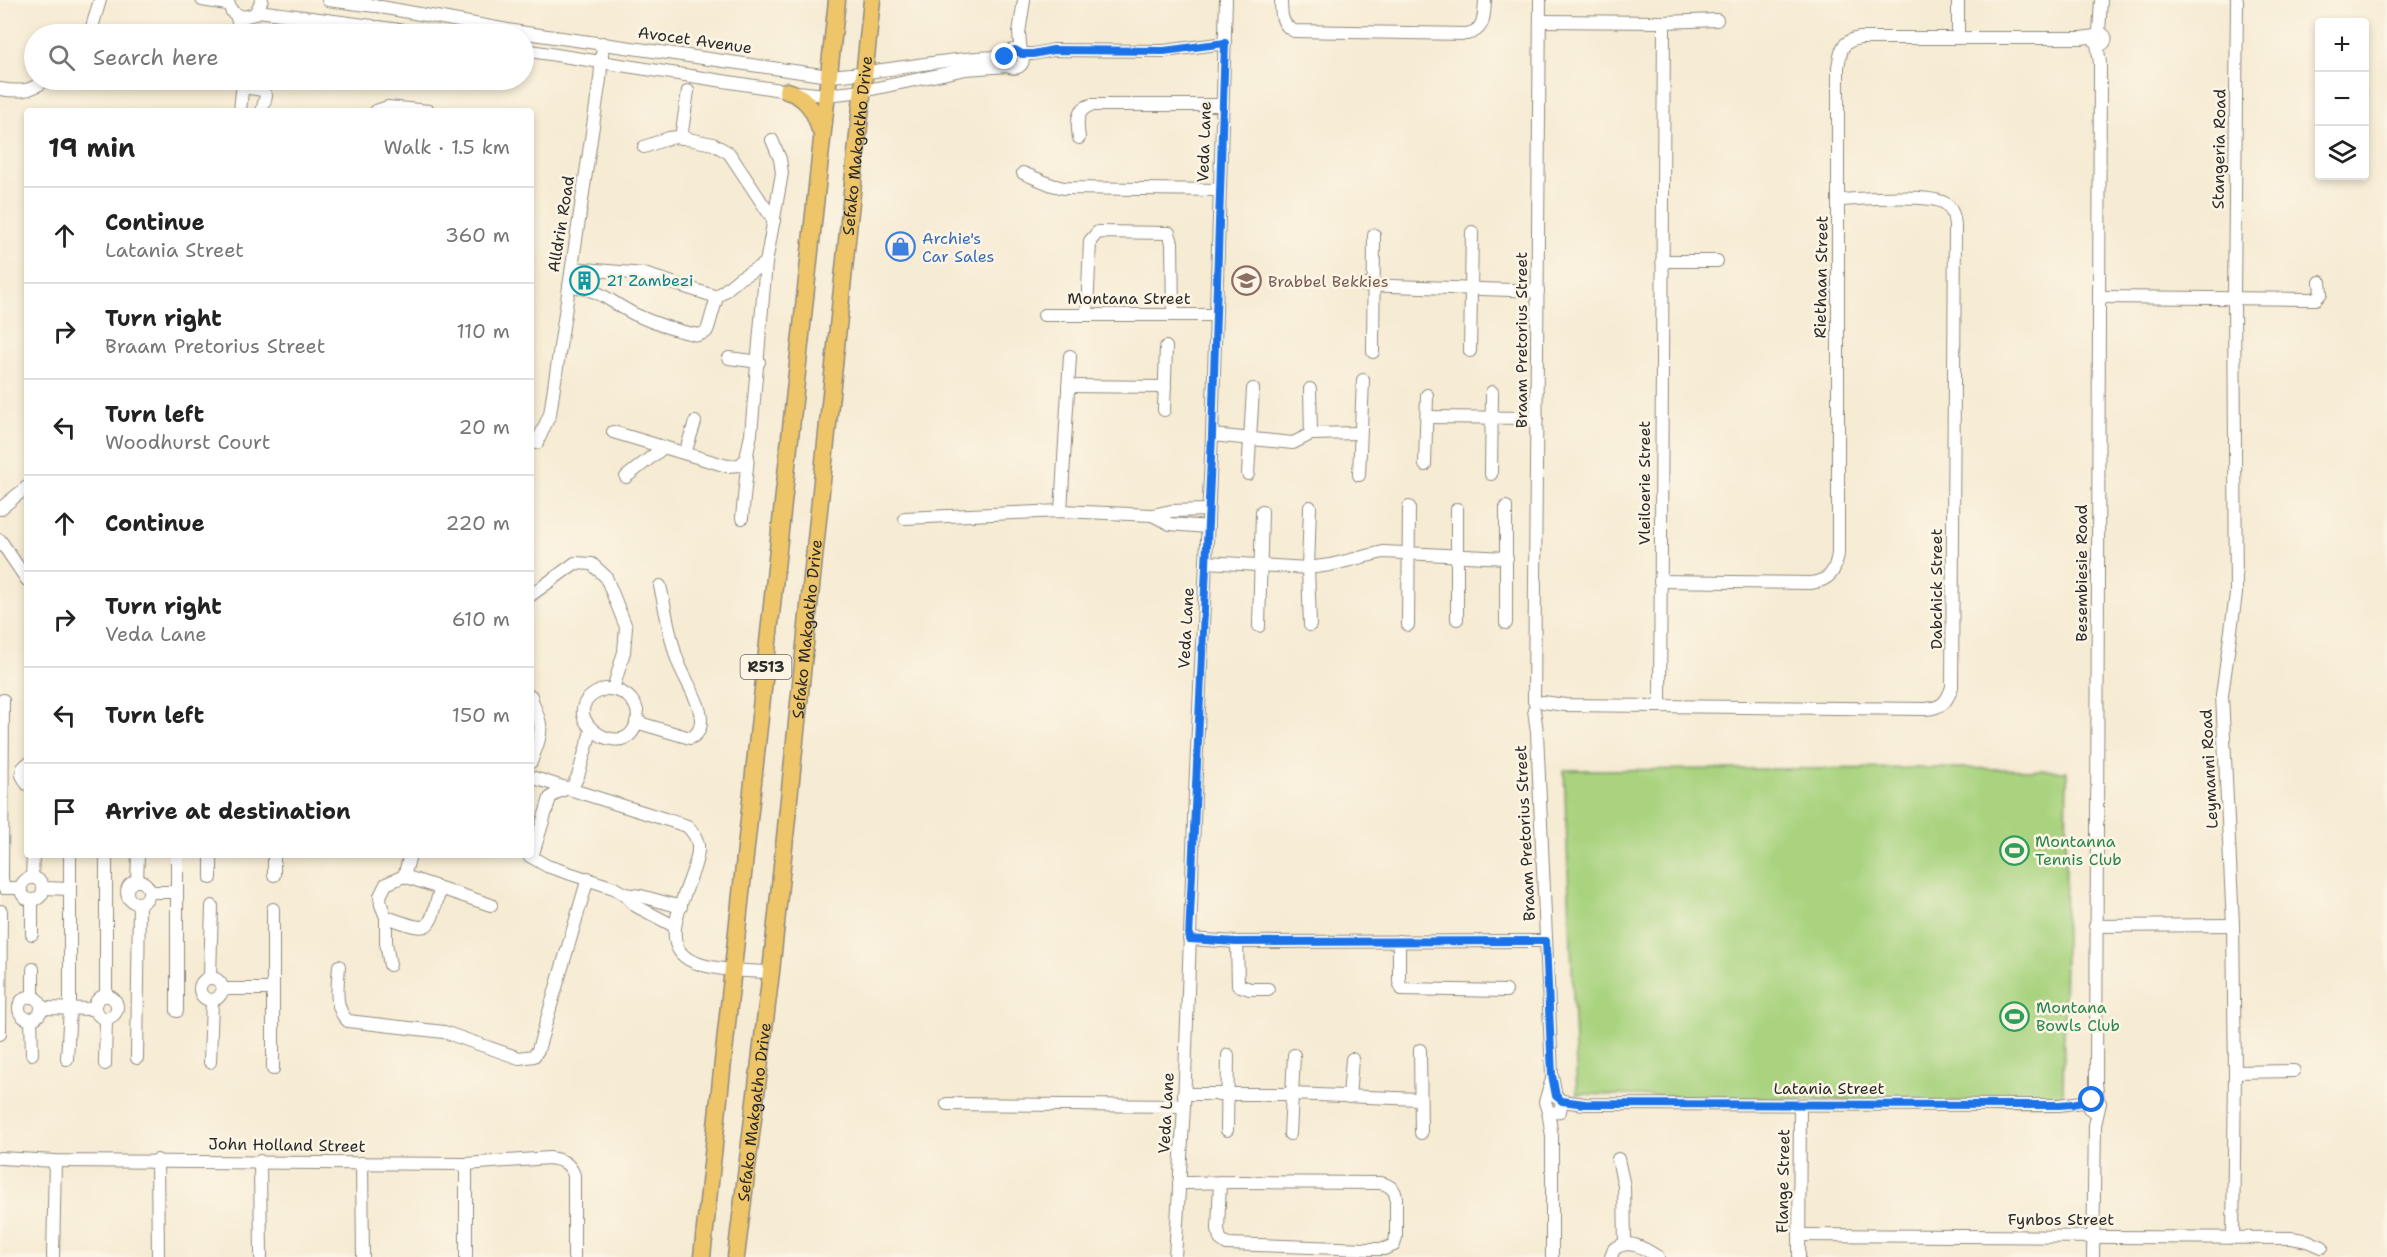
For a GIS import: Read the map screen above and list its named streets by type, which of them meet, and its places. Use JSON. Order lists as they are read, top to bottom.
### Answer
{
  "streets": {
    "main road": ["Sefako Makgatho Drive", "R513"],
    "street": [
      "Avocet Avenue",
      "Veda Lane",
      "Stangeria Road",
      "Alldrin Road",
      "Riethaan Street",
      "Montana Street",
      "Braam Pretorius Street",
      "Vleiloerie Street",
      "Besembiesie Road",
      "Dabchick Street",
      "Leymanni Road",
      "Latania Street",
      "John Holland Street",
      "Flange Street",
      "Fynbos Street"
    ]
  },
  "crossings": [
    ["Avocet Avenue", "Sefako Makgatho Drive"],
    ["Avocet Avenue", "Alldrin Road"],
    ["Avocet Avenue", "R513"],
    ["Veda Lane", "Montana Street"],
    ["Stangeria Road", "Leymanni Road"],
    ["Riethaan Street", "Vleiloerie Street"],
    ["Riethaan Street", "Besembiesie Road"],
    ["Riethaan Street", "Dabchick Street"],
    ["Braam Pretorius Street", "Dabchick Street"],
    ["Braam Pretorius Street", "Latania Street"],
    ["Vleiloerie Street", "Dabchick Street"],
    ["Besembiesie Road", "Latania Street"],
    ["Besembiesie Road", "Fynbos Street"],
    ["Leymanni Road", "Fynbos Street"],
    ["Latania Street", "Flange Street"],
    ["Flange Street", "Fynbos Street"]
  ],
  "places": {
    "shop": ["Archie's Car Sales"],
    "building": ["21 Zambezi"],
    "school or university": ["Brabbel Bekkies"],
    "sports": ["Montanna Tennis Club", "Montana Bowls Club"]
  },
  "page": {
    "map_buttons": ["+", "−"],
    "search": "Search here",
    "heading": ["19 min", "Walk · 1.5 km"],
    "list": [
      ["Continue", "Latania Street", "360 m"],
      ["Turn right", "Braam Pretorius Street", "110 m"],
      ["Turn left", "Woodhurst Court", "20 m"],
      ["Continue", "220 m"],
      ["Turn right", "Veda Lane", "610 m"],
      ["Turn left", "150 m"],
      "Arrive at destination"
    ]
  }
}
